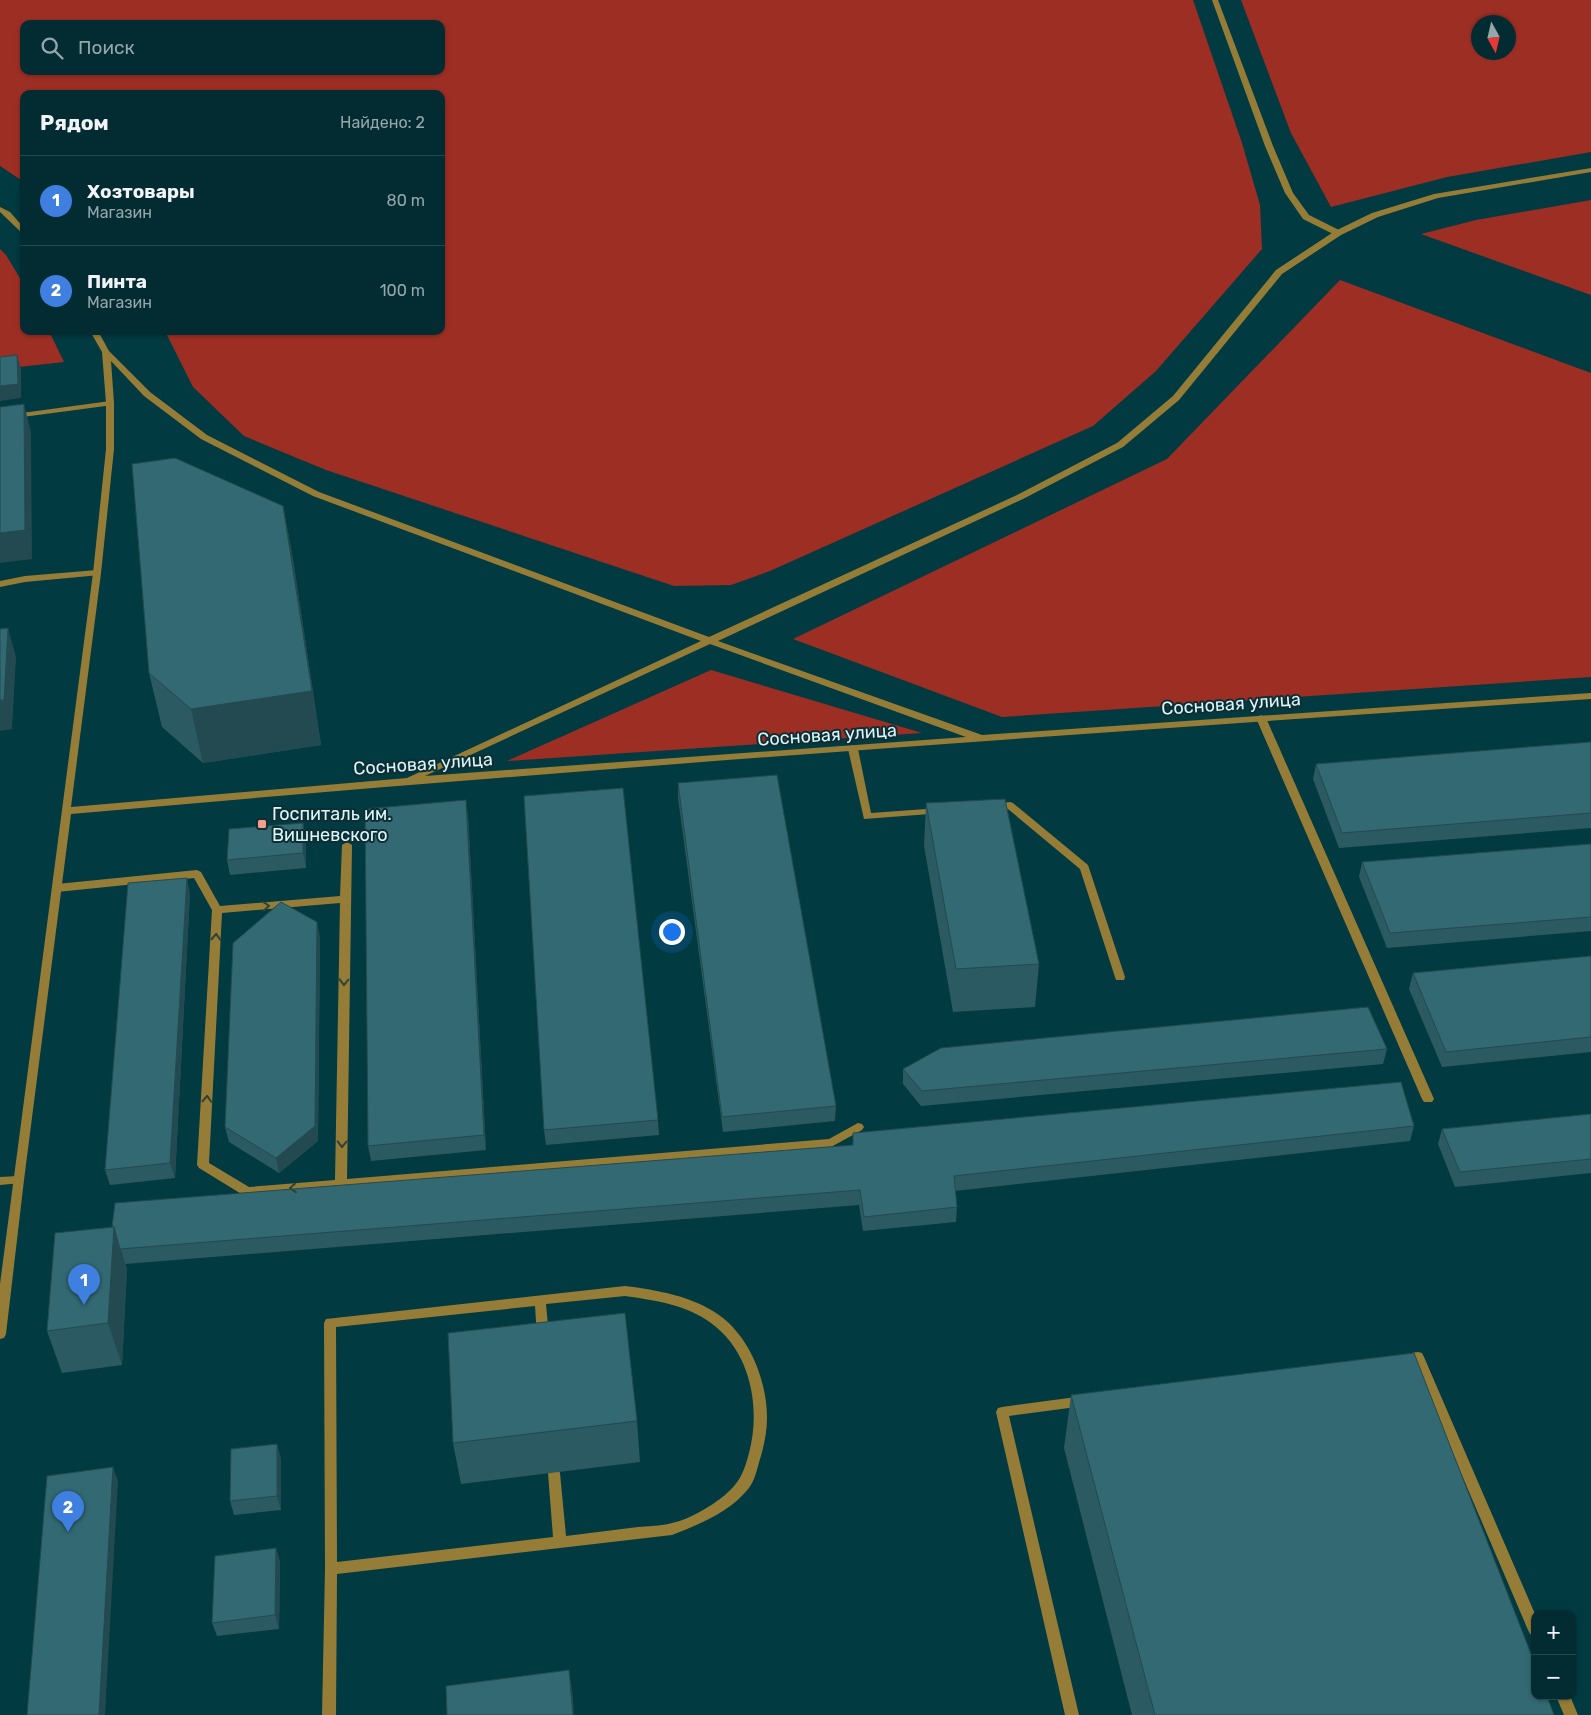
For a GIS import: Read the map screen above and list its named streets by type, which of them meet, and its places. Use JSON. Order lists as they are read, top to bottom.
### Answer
{
  "streets": {
    "street": ["Сосновая улица"]
  },
  "places": {
    "transit": ["Госпиталь им. Вишневского"]
  },
  "north": "bottom",
  "page": {
    "search": "Поиск",
    "heading": ["Рядом", "Найдено: 2"],
    "list": [
      {
        "mark": "1",
        "name": "Хозтовары",
        "note": "Магазин",
        "value": "80 m"
      },
      {
        "mark": "2",
        "name": "Пинта",
        "note": "Магазин",
        "value": "100 m"
      }
    ],
    "pins": ["1", "2"],
    "map_buttons": ["+", "−"]
  }
}
